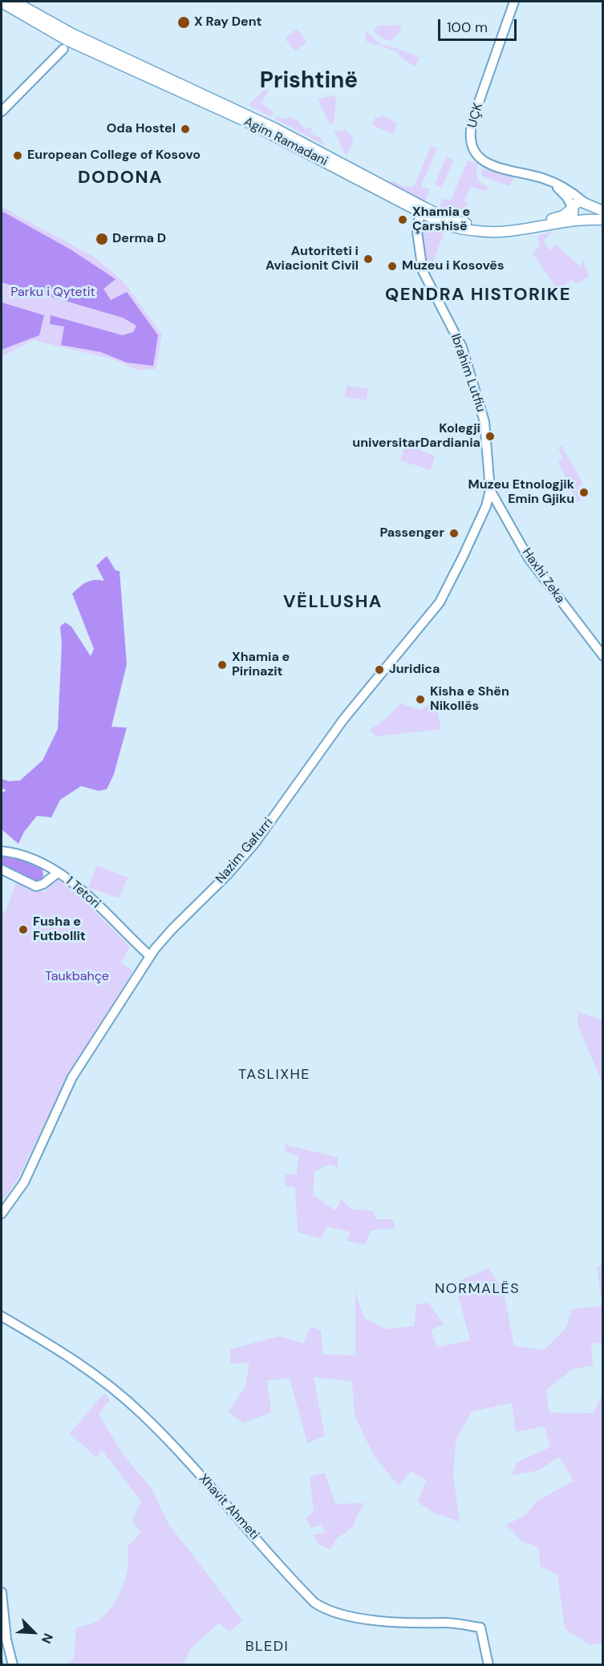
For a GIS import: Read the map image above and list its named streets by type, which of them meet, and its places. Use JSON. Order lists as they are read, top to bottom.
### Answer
{
  "streets": {
    "main road": ["Agim Ramadani"],
    "street": [
      "UÇK",
      "Ibrahim Lutfiu",
      "Haxhi Zeka",
      "Nazim Gafurri",
      "1 Tetori",
      "Xhavit Ahmeti"
    ]
  },
  "crossings": [
    ["UÇK", "Agim Ramadani"],
    ["Agim Ramadani", "Ibrahim Lutfiu"],
    ["Ibrahim Lutfiu", "Haxhi Zeka"],
    ["Ibrahim Lutfiu", "Nazim Gafurri"],
    ["Haxhi Zeka", "Nazim Gafurri"],
    ["Nazim Gafurri", "1 Tetori"]
  ],
  "districts": [
    "Prishtinë",
    "DODONA",
    "QENDRA HISTORIKE",
    "VËLLUSHA",
    "TASLIXHE",
    "NORMALËS",
    "BLEDI"
  ],
  "parks": ["Parku i Qytetit", "Taukbahçe"],
  "places": [
    "X Ray Dent",
    "Oda Hostel",
    "European College of Kosovo",
    "Xhamia e Çarshisë",
    "Derma D",
    "Autoriteti i Aviacionit Civil",
    "Muzeu i Kosovës",
    "Kolegji universitarDardiania",
    "Muzeu Etnologjik Emin Gjiku",
    "Passenger",
    "Xhamia e Pirinazit",
    "Juridica",
    "Kisha e Shën Nikollës",
    "Fusha e Futbollit"
  ],
  "scale_bar": "100 m",
  "north": "bottom right"
}
